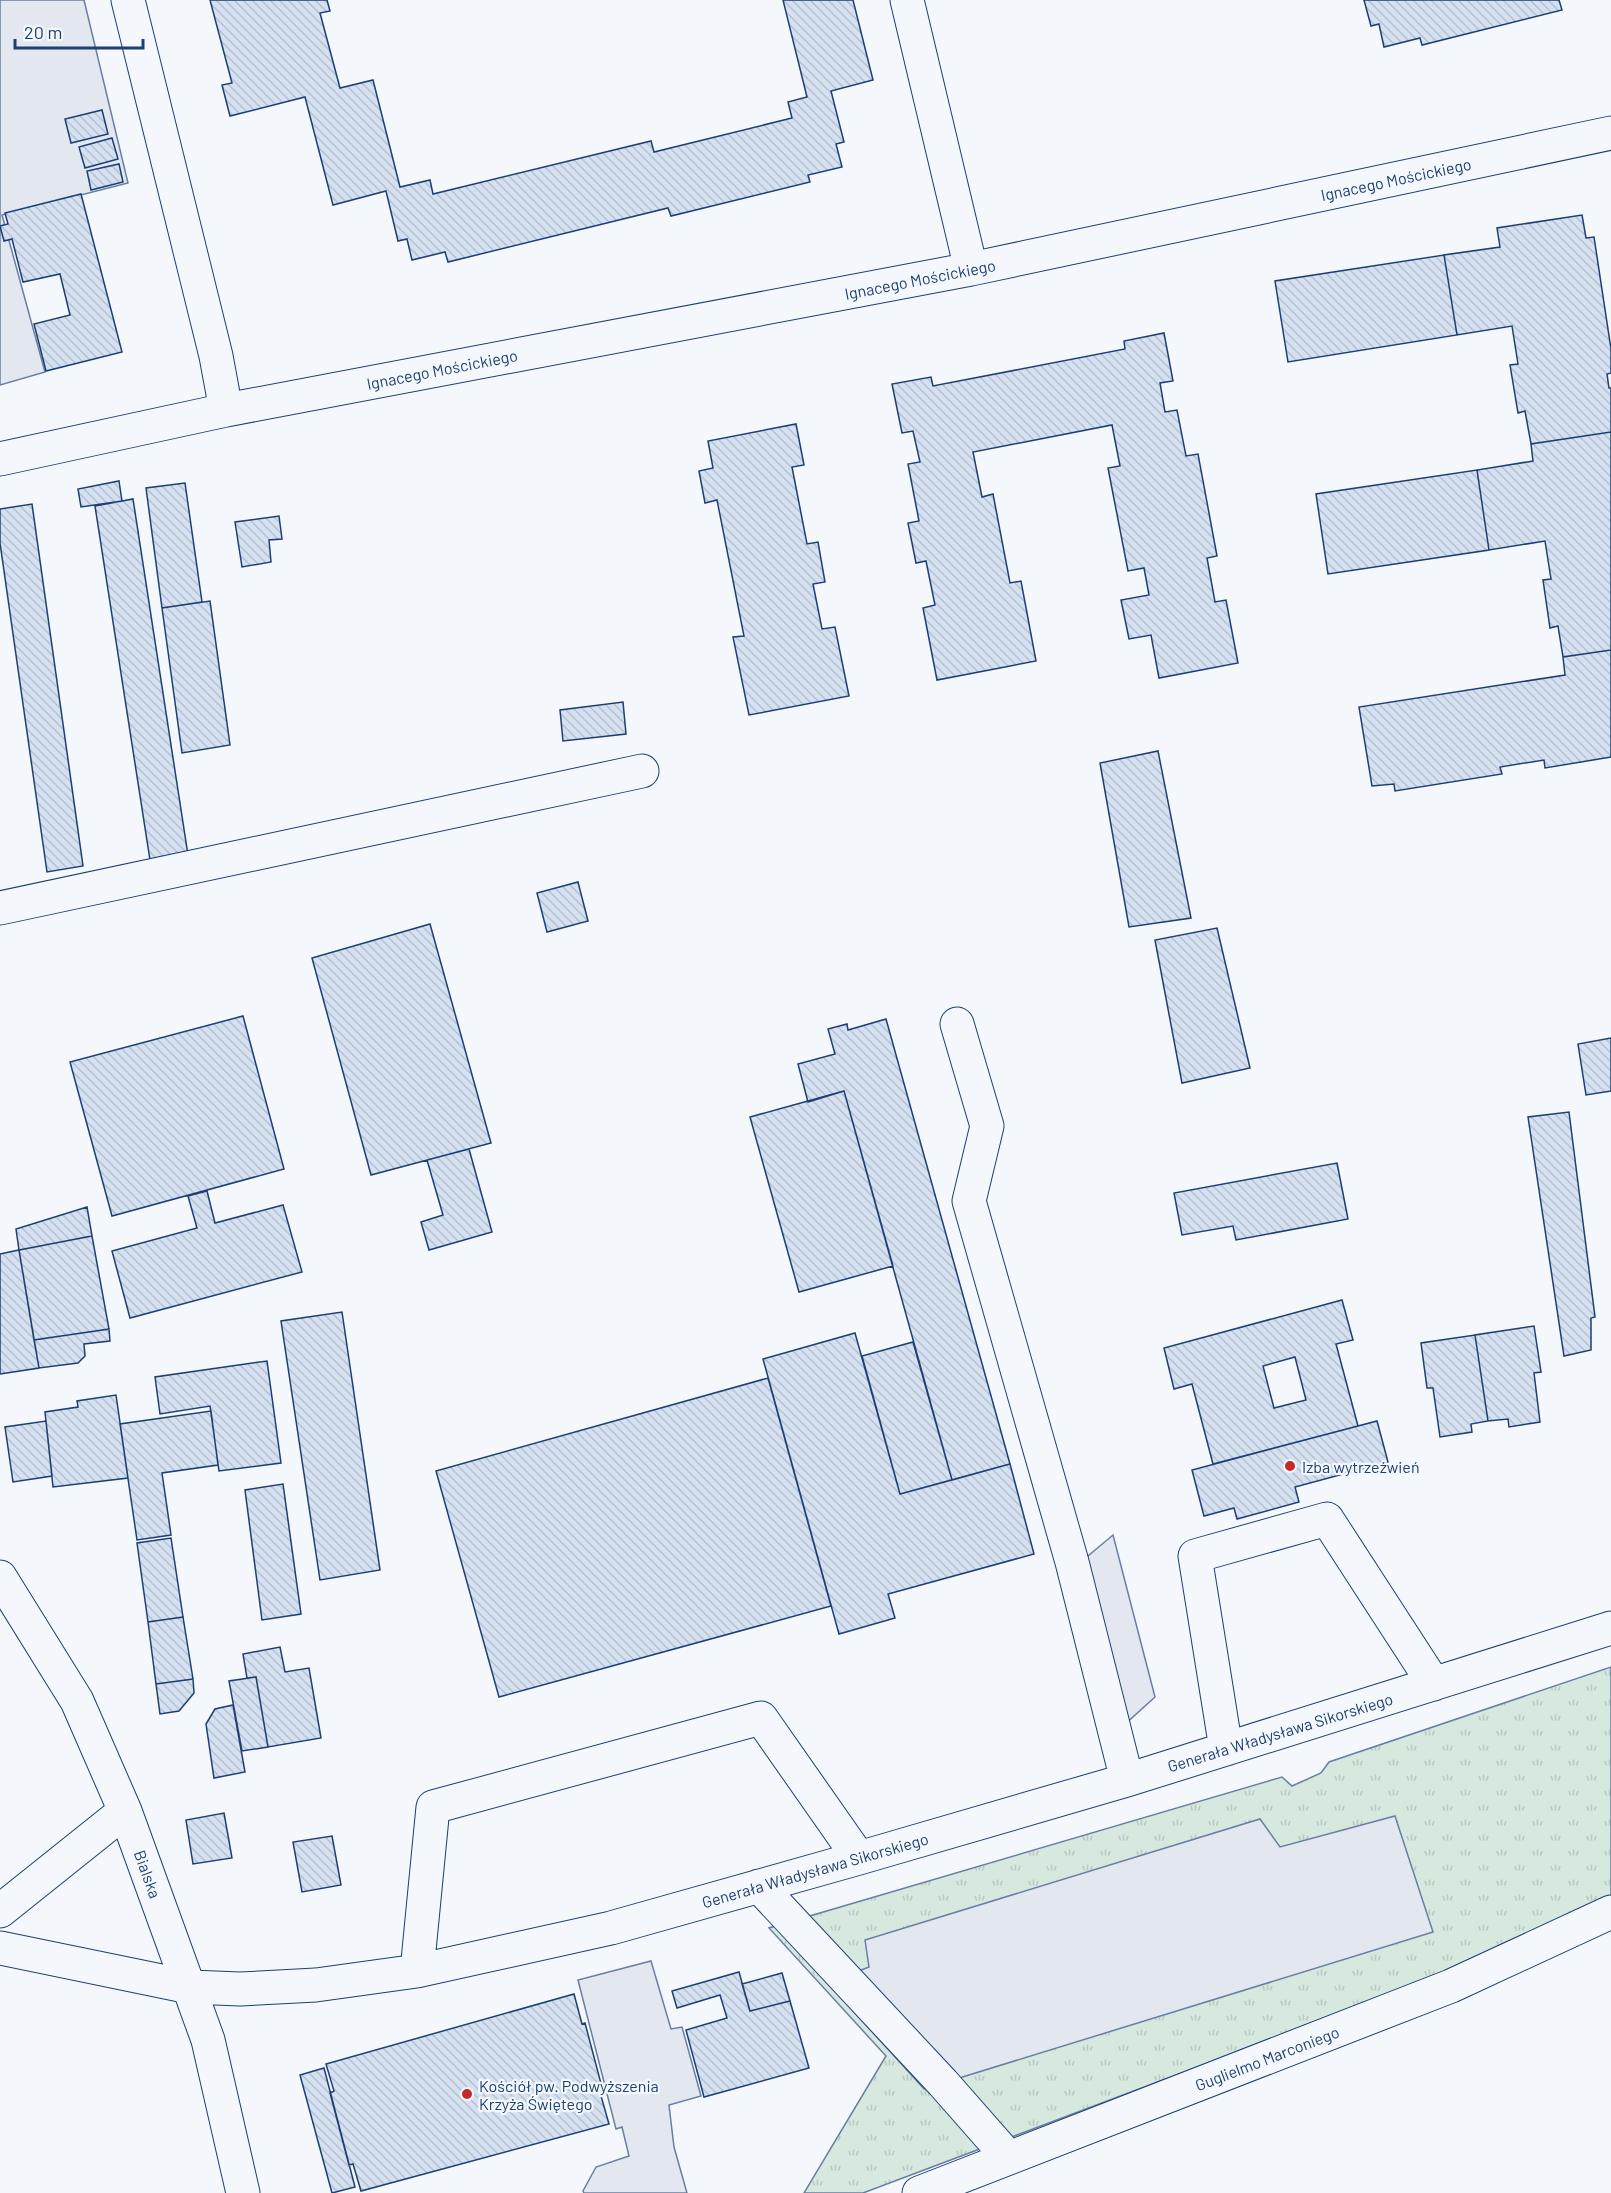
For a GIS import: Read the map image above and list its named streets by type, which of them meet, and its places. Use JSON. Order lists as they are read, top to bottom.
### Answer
{
  "streets": {
    "street": [
      "Ignacego Mościckiego",
      "Generała Władysława Sikorskiego",
      "Bialska",
      "Guglielmo Marconiego"
    ]
  },
  "crossings": [
    ["Generała Władysława Sikorskiego", "Bialska"]
  ],
  "places": ["Izba wytrzeźwień", "Kościół pw. Podwyższenia Krzyża Świętego"],
  "scale_bar": "20 m"
}
